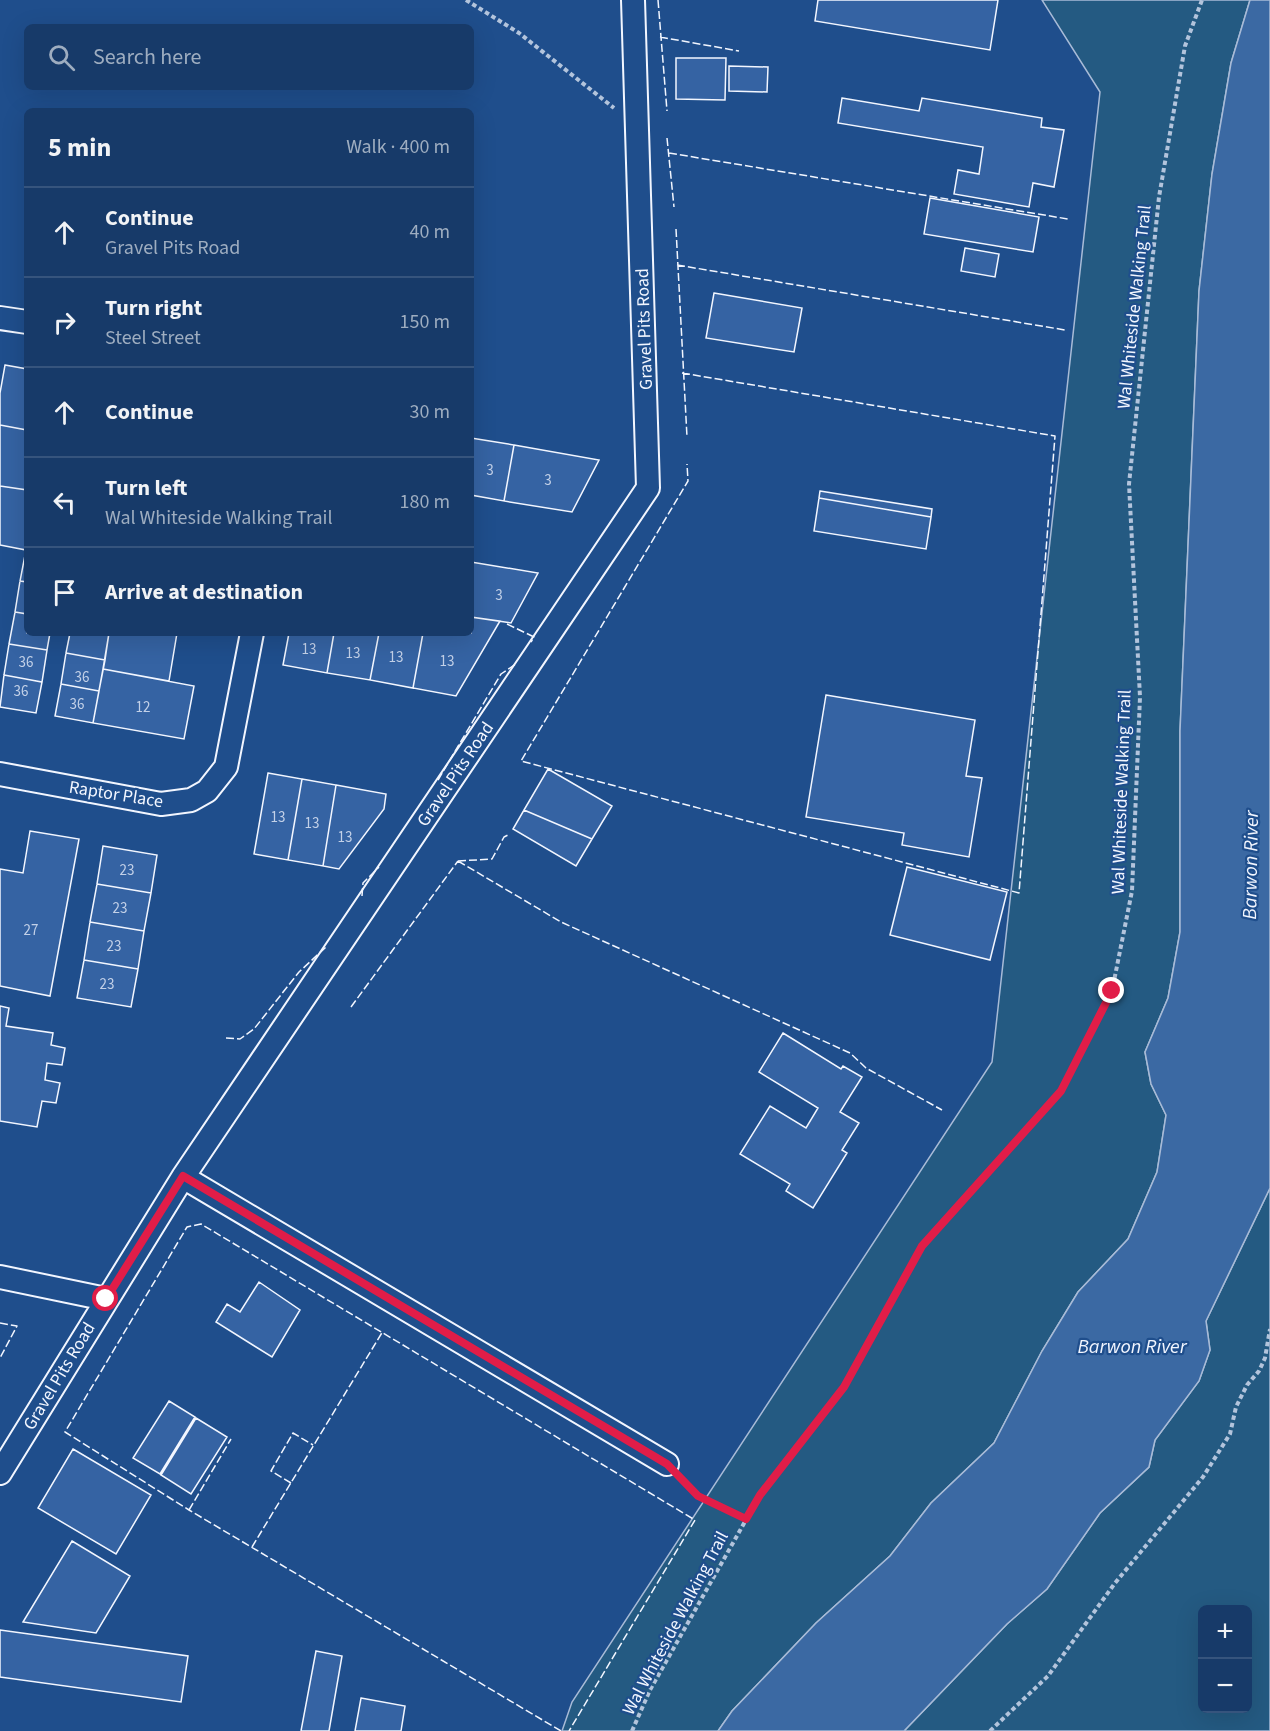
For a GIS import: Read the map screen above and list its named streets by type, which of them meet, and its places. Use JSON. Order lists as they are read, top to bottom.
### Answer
{
  "streets": {
    "street": ["Gravel Pits Road", "Raptor Place"],
    "path": ["Wal Whiteside Walking Trail"]
  },
  "water": ["Barwon River"],
  "house_numbers": [
    "3",
    "3",
    "3",
    "13",
    "13",
    "13",
    "13",
    "36",
    "36",
    "36",
    "36",
    "12",
    "13",
    "13",
    "13",
    "23",
    "23",
    "27",
    "23",
    "23"
  ],
  "page": {
    "search": "Search here",
    "heading": ["5 min", "Walk · 400 m"],
    "list": [
      ["Continue", "Gravel Pits Road", "40 m"],
      ["Turn right", "Steel Street", "150 m"],
      ["Continue", "30 m"],
      ["Turn left", "Wal Whiteside Walking Trail", "180 m"],
      "Arrive at destination"
    ],
    "map_buttons": ["+", "−"]
  }
}
